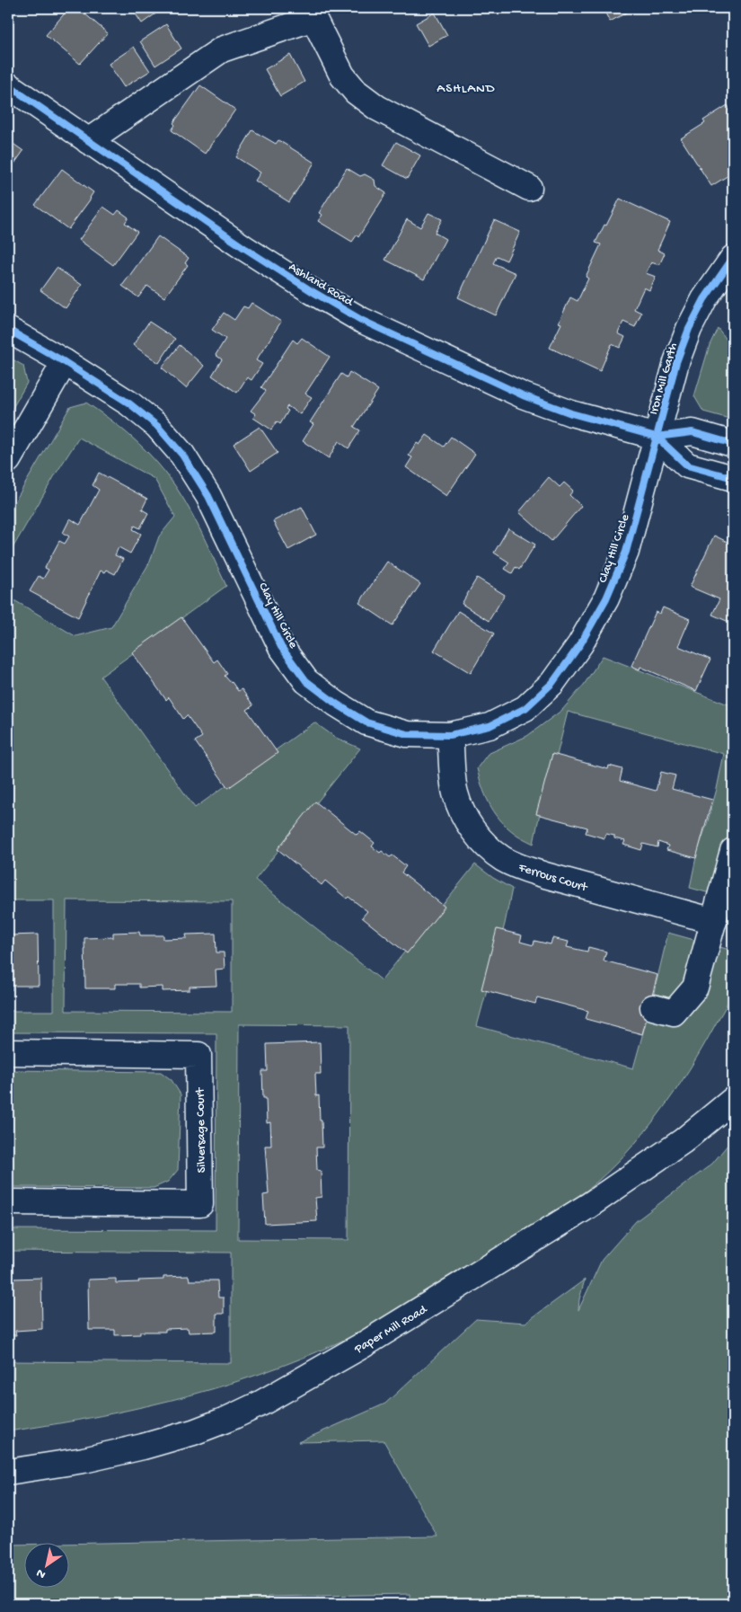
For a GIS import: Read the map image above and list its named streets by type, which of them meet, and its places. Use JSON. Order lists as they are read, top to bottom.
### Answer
{
  "streets": {
    "street": [
      "Ashland Road",
      "Iron Mill Garth",
      "Clay Hill Circle",
      "Ferrous Court",
      "Silversage Court",
      "Paper Mill Road"
    ]
  },
  "crossings": [
    ["Ashland Road", "Iron Mill Garth"],
    ["Ashland Road", "Clay Hill Circle"],
    ["Iron Mill Garth", "Clay Hill Circle"],
    ["Clay Hill Circle", "Ferrous Court"]
  ],
  "districts": ["ASHLAND"],
  "north": "bottom left"
}
